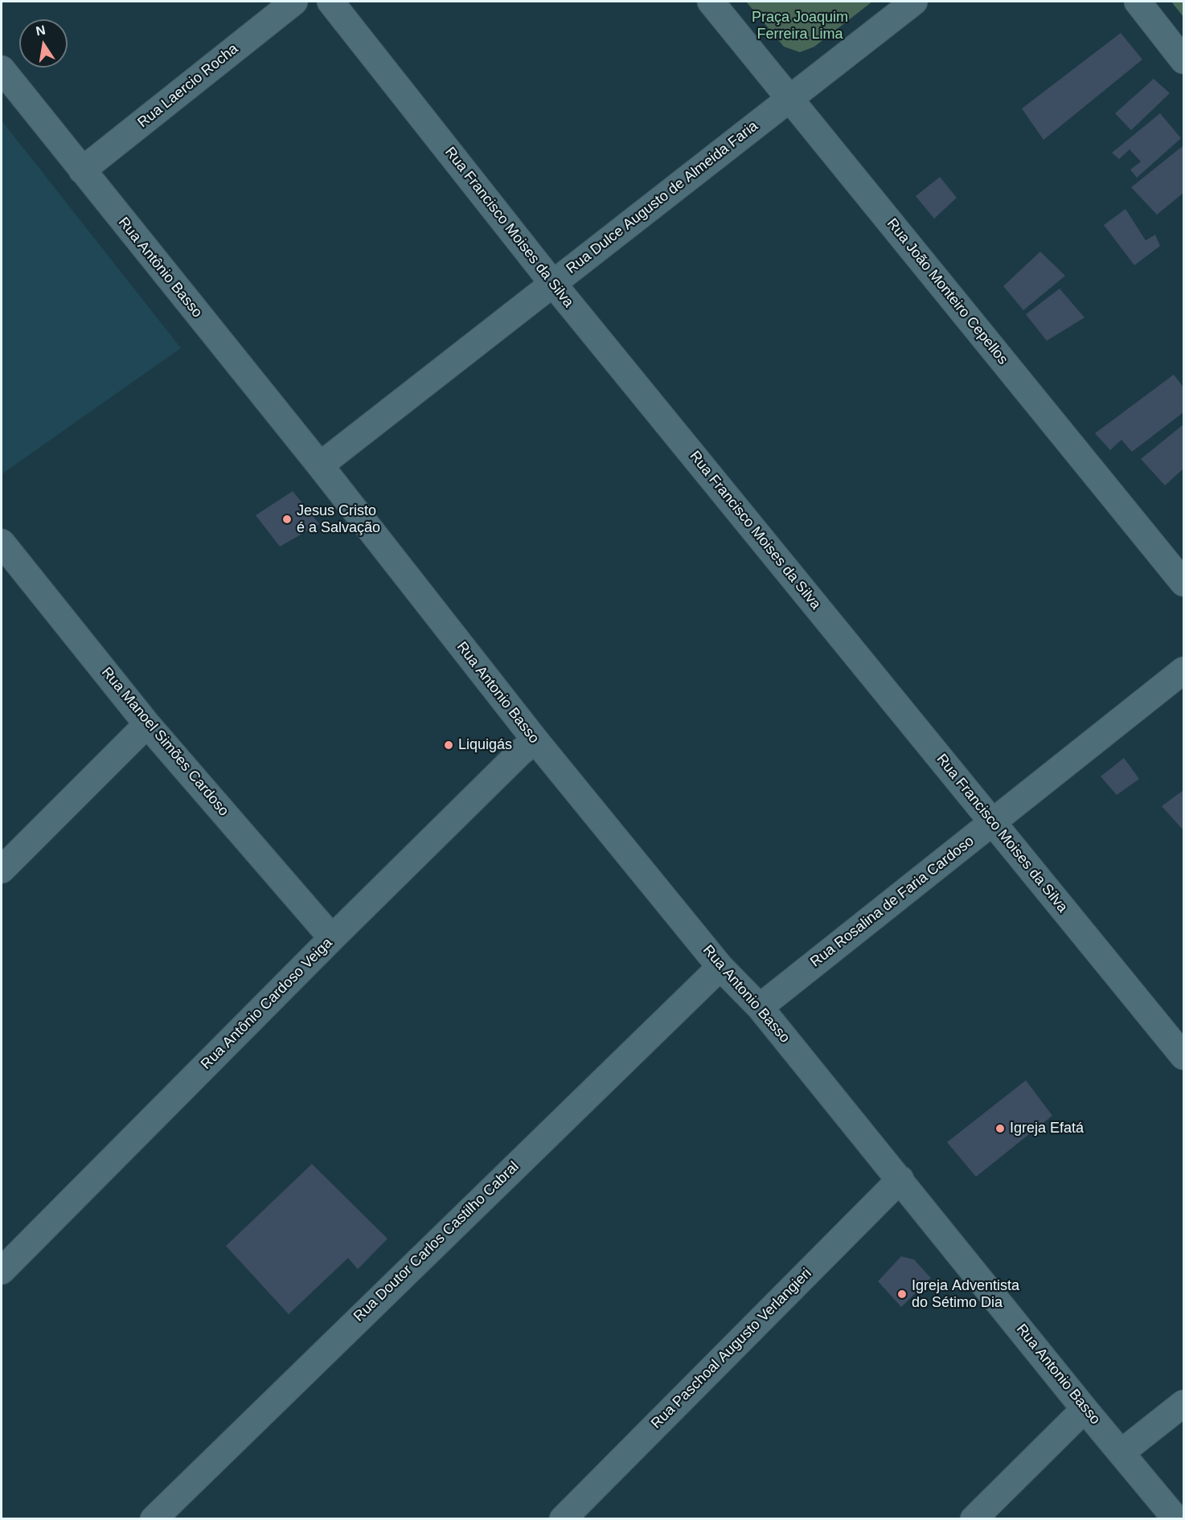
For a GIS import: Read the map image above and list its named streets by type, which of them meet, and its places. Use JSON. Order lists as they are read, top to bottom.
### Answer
{
  "streets": {
    "street": [
      "Rua Laercio Rocha",
      "Rua Dulce Augusto de Almeida Faria",
      "Rua Francisco Moises da Silva",
      "Rua Antônio Basso",
      "Rua João Monteiro Cepellos",
      "Rua Antonio Basso",
      "Rua Manoel Simões Cardoso",
      "Rua Rosalina de Faria Cardoso",
      "Rua Antônio Cardoso Veiga",
      "Rua Doutor Carlos Castilho Cabral",
      "Rua Paschoal Augusto Verlangieri"
    ]
  },
  "crossings": [
    ["Rua Laercio Rocha", "Rua Antônio Basso"],
    ["Rua Dulce Augusto de Almeida Faria", "Rua Francisco Moises da Silva"],
    ["Rua Dulce Augusto de Almeida Faria", "Rua Antônio Basso"],
    ["Rua Dulce Augusto de Almeida Faria", "Rua João Monteiro Cepellos"],
    ["Rua Dulce Augusto de Almeida Faria", "Rua Antonio Basso"],
    ["Rua Francisco Moises da Silva", "Rua Rosalina de Faria Cardoso"],
    ["Rua Antônio Basso", "Rua Antonio Basso"],
    ["Rua Antonio Basso", "Rua Rosalina de Faria Cardoso"],
    ["Rua Antonio Basso", "Rua Antônio Cardoso Veiga"],
    ["Rua Antonio Basso", "Rua Doutor Carlos Castilho Cabral"],
    ["Rua Antonio Basso", "Rua Paschoal Augusto Verlangieri"],
    ["Rua Manoel Simões Cardoso", "Rua Antônio Cardoso Veiga"]
  ],
  "parks": ["Praça Joaquim Ferreira Lima"],
  "places": [
    "Jesus Cristo é a Salvação",
    "Liquigás",
    "Igreja Efatá",
    "Igreja Adventista do Sétimo Dia"
  ],
  "north": "top"
}
